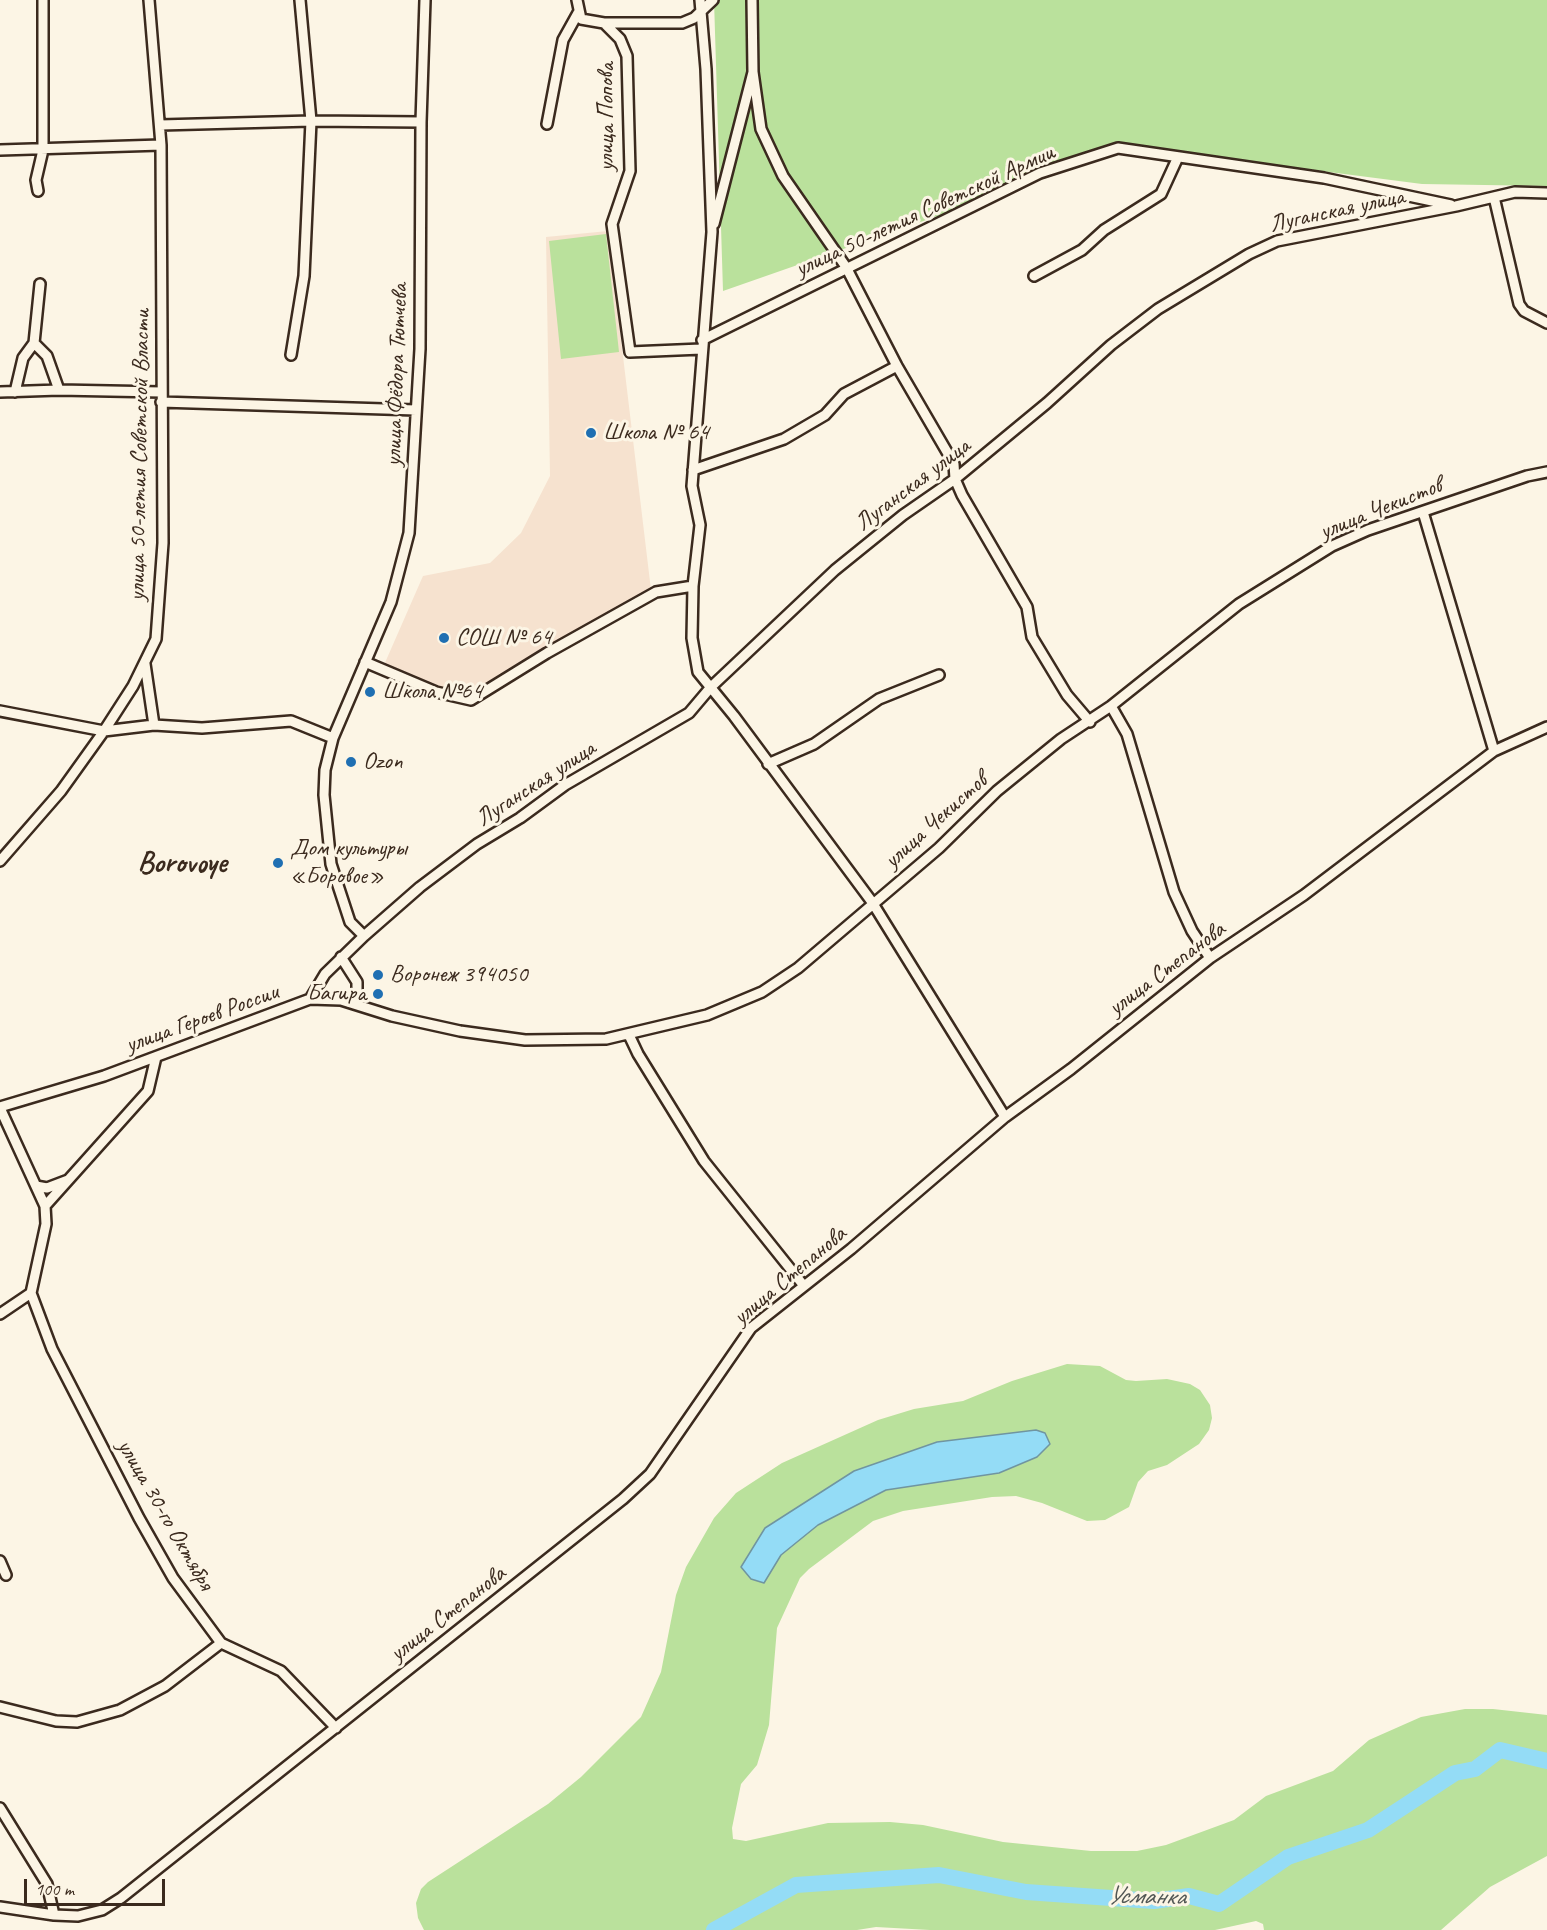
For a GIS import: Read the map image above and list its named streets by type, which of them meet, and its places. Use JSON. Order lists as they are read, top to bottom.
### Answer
{
  "streets": {
    "street": [
      "улица Попова",
      "улица 50-летия Советской Армии",
      "Луганская улица",
      "улица Фёдора Тютчева",
      "улица 50-летия Советской Власти",
      "улица Чекистов",
      "улица Степанова",
      "улица Героев России",
      "улица 30-го Октября"
    ]
  },
  "crossings": [
    ["улица Попова", "улица 50-летия Советской Армии"],
    ["улица 50-летия Советской Армии", "Луганская улица"],
    ["Луганская улица", "улица Героев России"],
    ["улица Чекистов", "улица Героев России"]
  ],
  "districts": ["Borovoye"],
  "water": ["Усманка"],
  "places": [
    "Школа № 64",
    "СОШ № 64",
    "Школа №64",
    "Ozon",
    "Дом культуры «Боровое»",
    "Воронеж 394050",
    "Багира"
  ],
  "scale_bar": "100 m"
}
